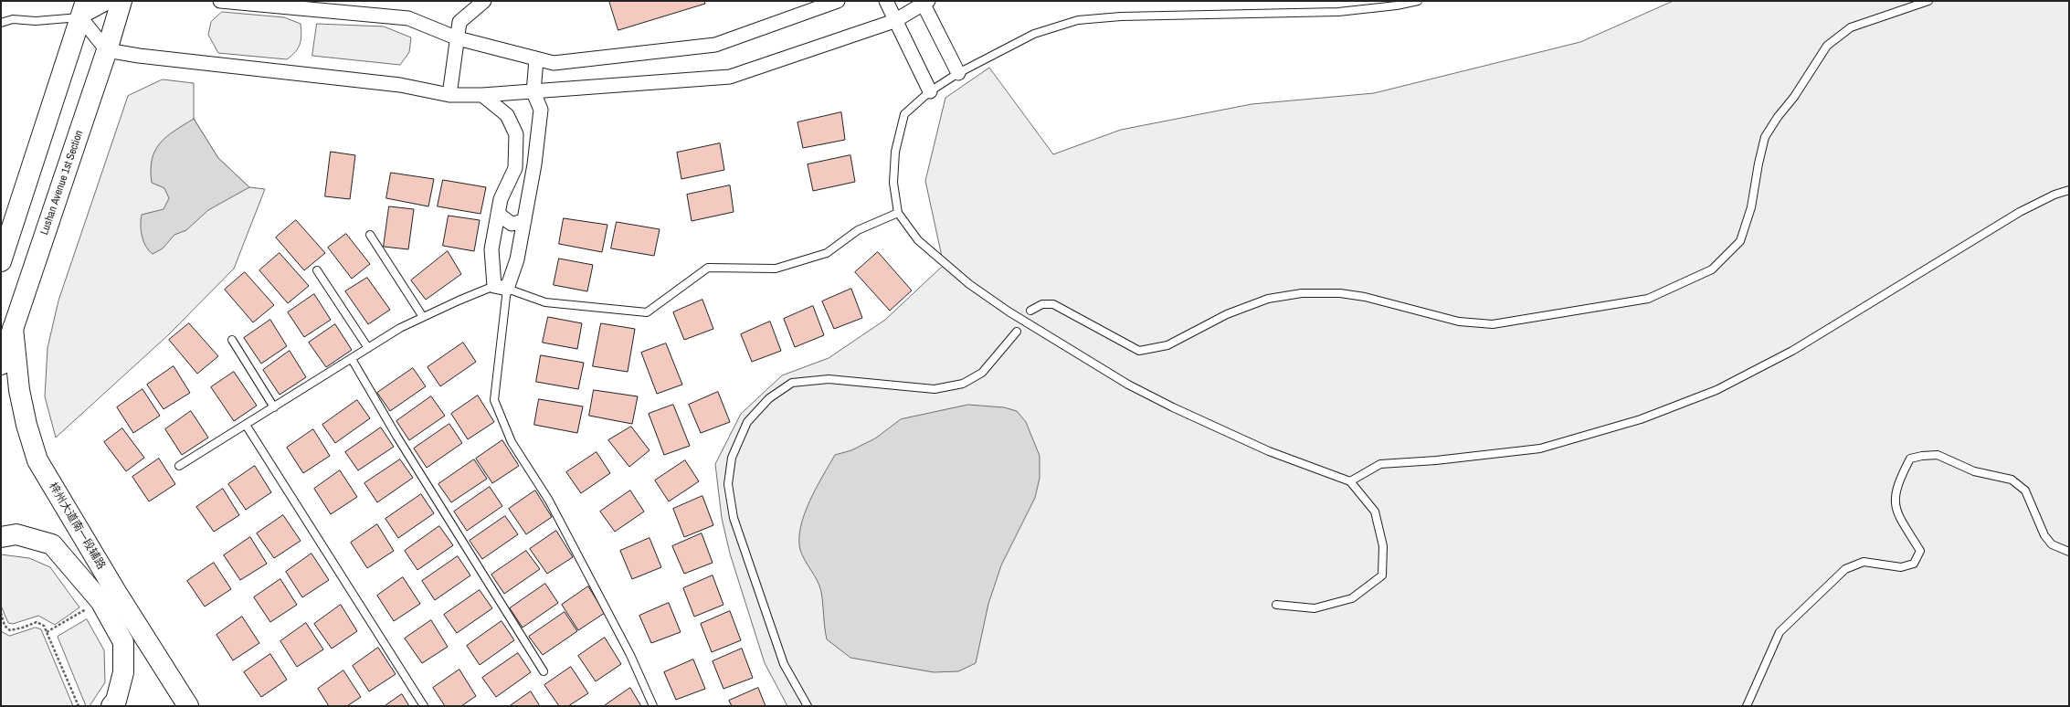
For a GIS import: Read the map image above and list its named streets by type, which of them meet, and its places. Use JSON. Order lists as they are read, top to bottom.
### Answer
{
  "streets": {
    "main road": ["Lushan Avenue 1st Section", "梓州大道南一段辅路"]
  },
  "crossings": [
    ["Lushan Avenue 1st Section", "梓州大道南一段辅路"]
  ]
}
